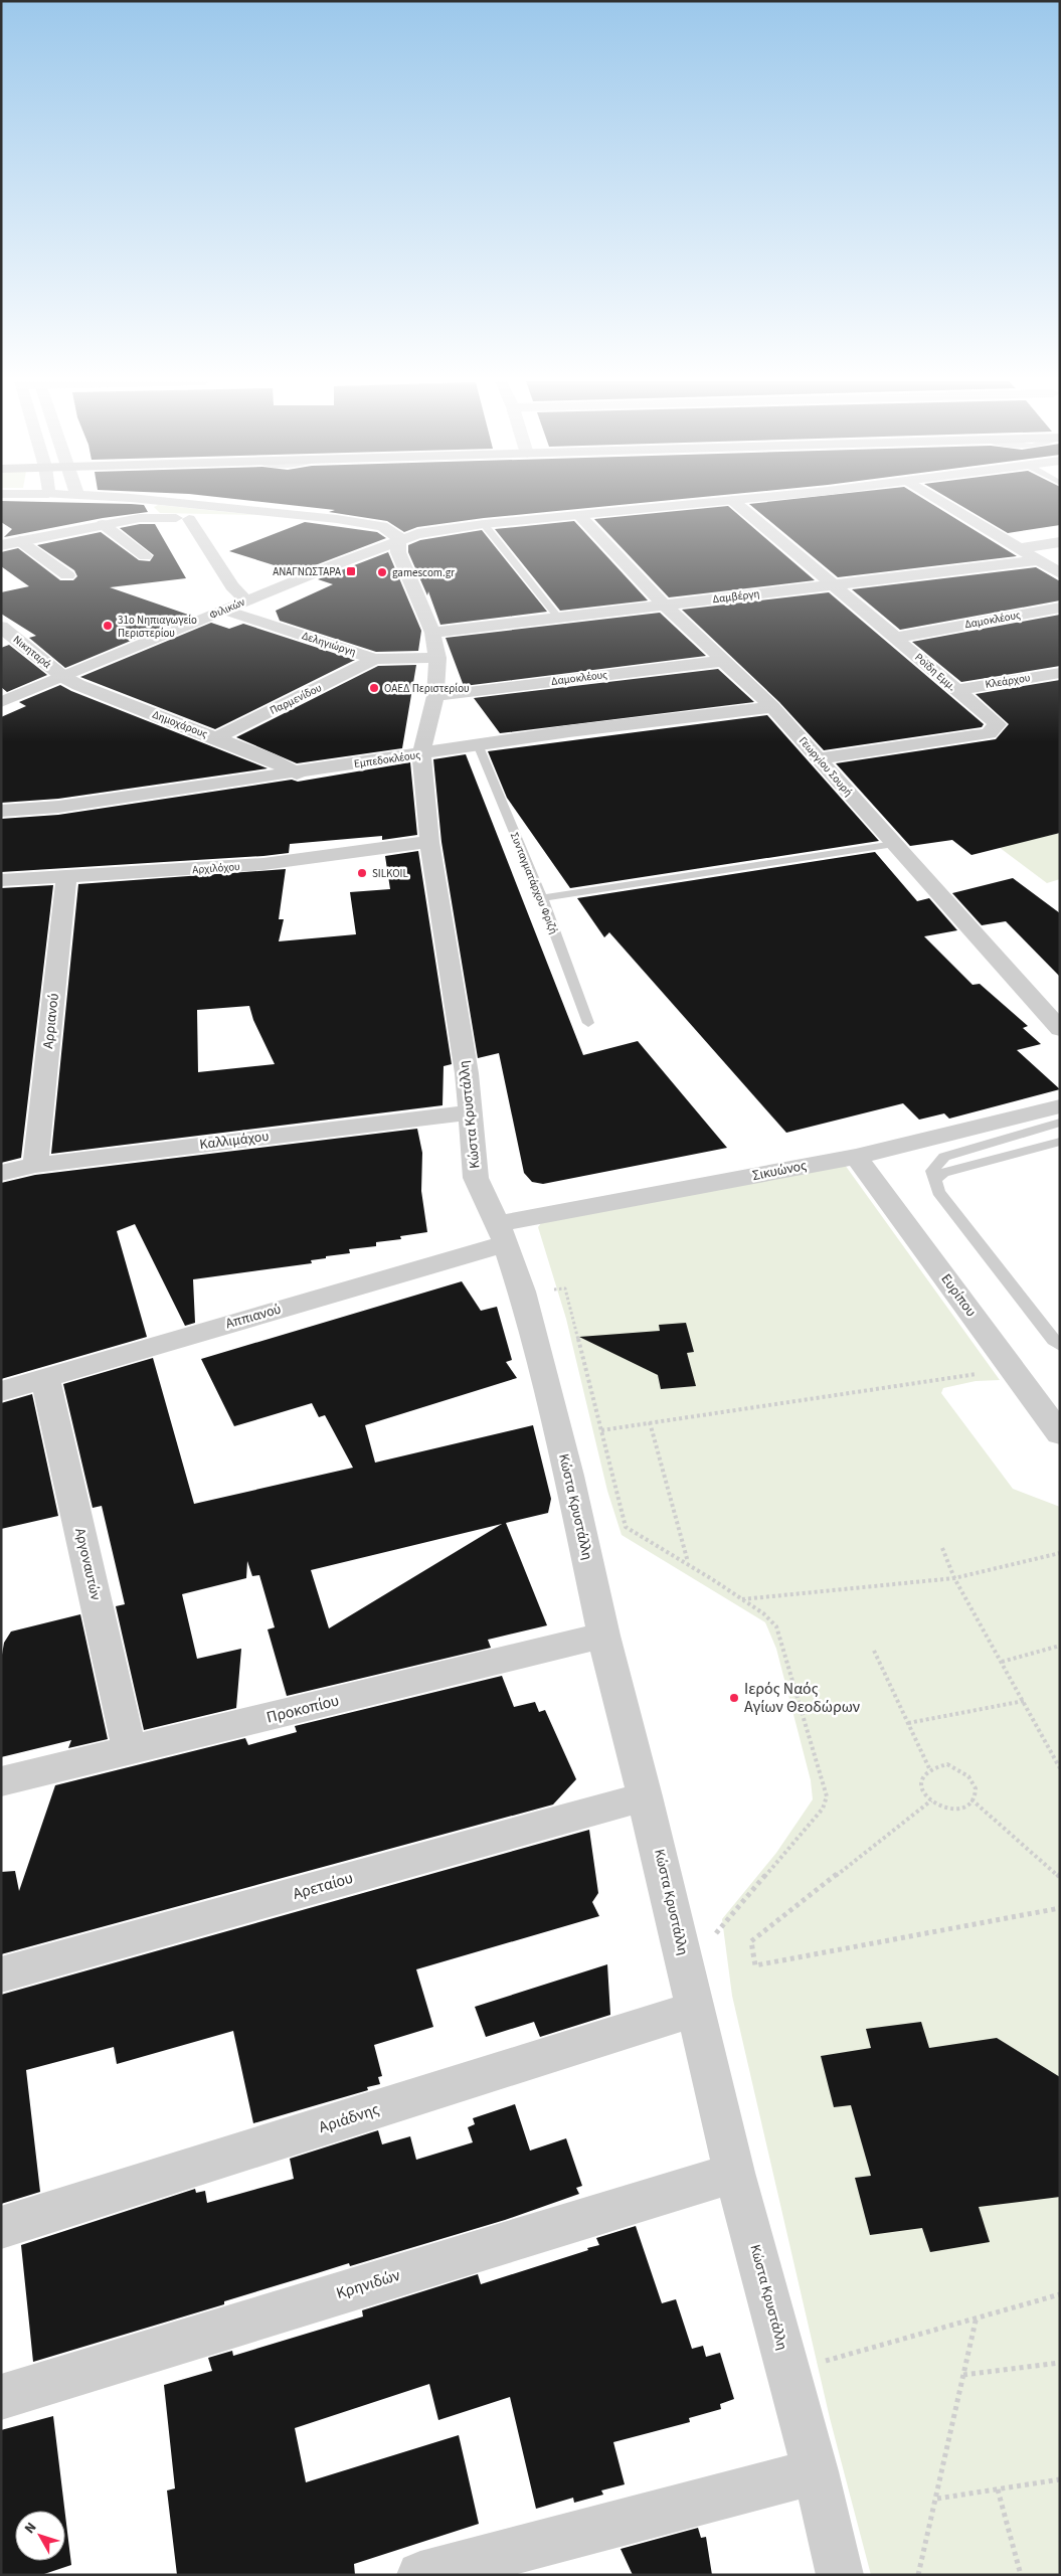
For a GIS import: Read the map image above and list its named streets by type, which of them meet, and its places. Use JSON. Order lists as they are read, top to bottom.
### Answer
{
  "streets": {
    "street": [
      "Δαμβέργη",
      "Φιλικών",
      "Δαμοκλέους",
      "Δεληγιώργη",
      "Νικηταρά",
      "Ροϊδη Εμμ.",
      "Κλεάρχου",
      "Παρμενίδου",
      "Δημοχάρους",
      "Εμπεδοκλέους",
      "Γεωργίου Σουρή",
      "Αρχιλόχου",
      "Αρριανού",
      "Κώστα Κρυστάλλη",
      "Καλλιμάχου",
      "Σικυώνος",
      "Ευρίπου",
      "Αππιανού",
      "Αργοναυτών",
      "Προκοπίου",
      "Αρεταίου",
      "Αριάδνης",
      "Κρηνιδών"
    ],
    "lane": ["Συνταγματάρχου Φριζή"]
  },
  "crossings": [
    ["Δαμβέργη", "Δεληγιώργη"],
    ["Δαμβέργη", "Ροϊδη Εμμ."],
    ["Δαμβέργη", "Γεωργίου Σουρή"],
    ["Δαμβέργη", "Κώστα Κρυστάλλη"],
    ["Φιλικών", "Δεληγιώργη"],
    ["Φιλικών", "Νικηταρά"],
    ["Φιλικών", "Δημοχάρους"],
    ["Φιλικών", "Γεωργίου Σουρή"],
    ["Φιλικών", "Κώστα Κρυστάλλη"],
    ["Δαμοκλέους", "Ροϊδη Εμμ."],
    ["Δαμοκλέους", "Γεωργίου Σουρή"],
    ["Δαμοκλέους", "Κώστα Κρυστάλλη"],
    ["Δεληγιώργη", "Παρμενίδου"],
    ["Δεληγιώργη", "Κώστα Κρυστάλλη"],
    ["Νικηταρά", "Δημοχάρους"],
    ["Ροϊδη Εμμ.", "Κλεάρχου"],
    ["Ροϊδη Εμμ.", "Γεωργίου Σουρή"],
    ["Παρμενίδου", "Δημοχάρους"],
    ["Δημοχάρους", "Εμπεδοκλέους"],
    ["Εμπεδοκλέους", "Γεωργίου Σουρή"],
    ["Εμπεδοκλέους", "Συνταγματάρχου Φριζή"],
    ["Εμπεδοκλέους", "Κώστα Κρυστάλλη"],
    ["Αρχιλόχου", "Αρριανού"],
    ["Αρχιλόχου", "Κώστα Κρυστάλλη"],
    ["Αρριανού", "Καλλιμάχου"],
    ["Κώστα Κρυστάλλη", "Καλλιμάχου"],
    ["Κώστα Κρυστάλλη", "Σικυώνος"],
    ["Κώστα Κρυστάλλη", "Αππιανού"],
    ["Κώστα Κρυστάλλη", "Προκοπίου"],
    ["Κώστα Κρυστάλλη", "Αρεταίου"],
    ["Κώστα Κρυστάλλη", "Αριάδνης"],
    ["Κώστα Κρυστάλλη", "Κρηνιδών"],
    ["Σικυώνος", "Ευρίπου"],
    ["Σικυώνος", "Αππιανού"],
    ["Αππιανού", "Αργοναυτών"],
    ["Αργοναυτών", "Προκοπίου"]
  ],
  "places": {
    "transit": ["ΑΝΑΓΝΩΣΤΑΡΑ"],
    "other": [
      "gamescom.gr",
      "31ο Νηπιαγωγείο Περιστερίου",
      "ΟΑΕΔ Περιστερίου",
      "SILKOIL",
      "Ιερός Ναός Αγίων Θεοδώρων"
    ]
  },
  "north": "top left"
}
